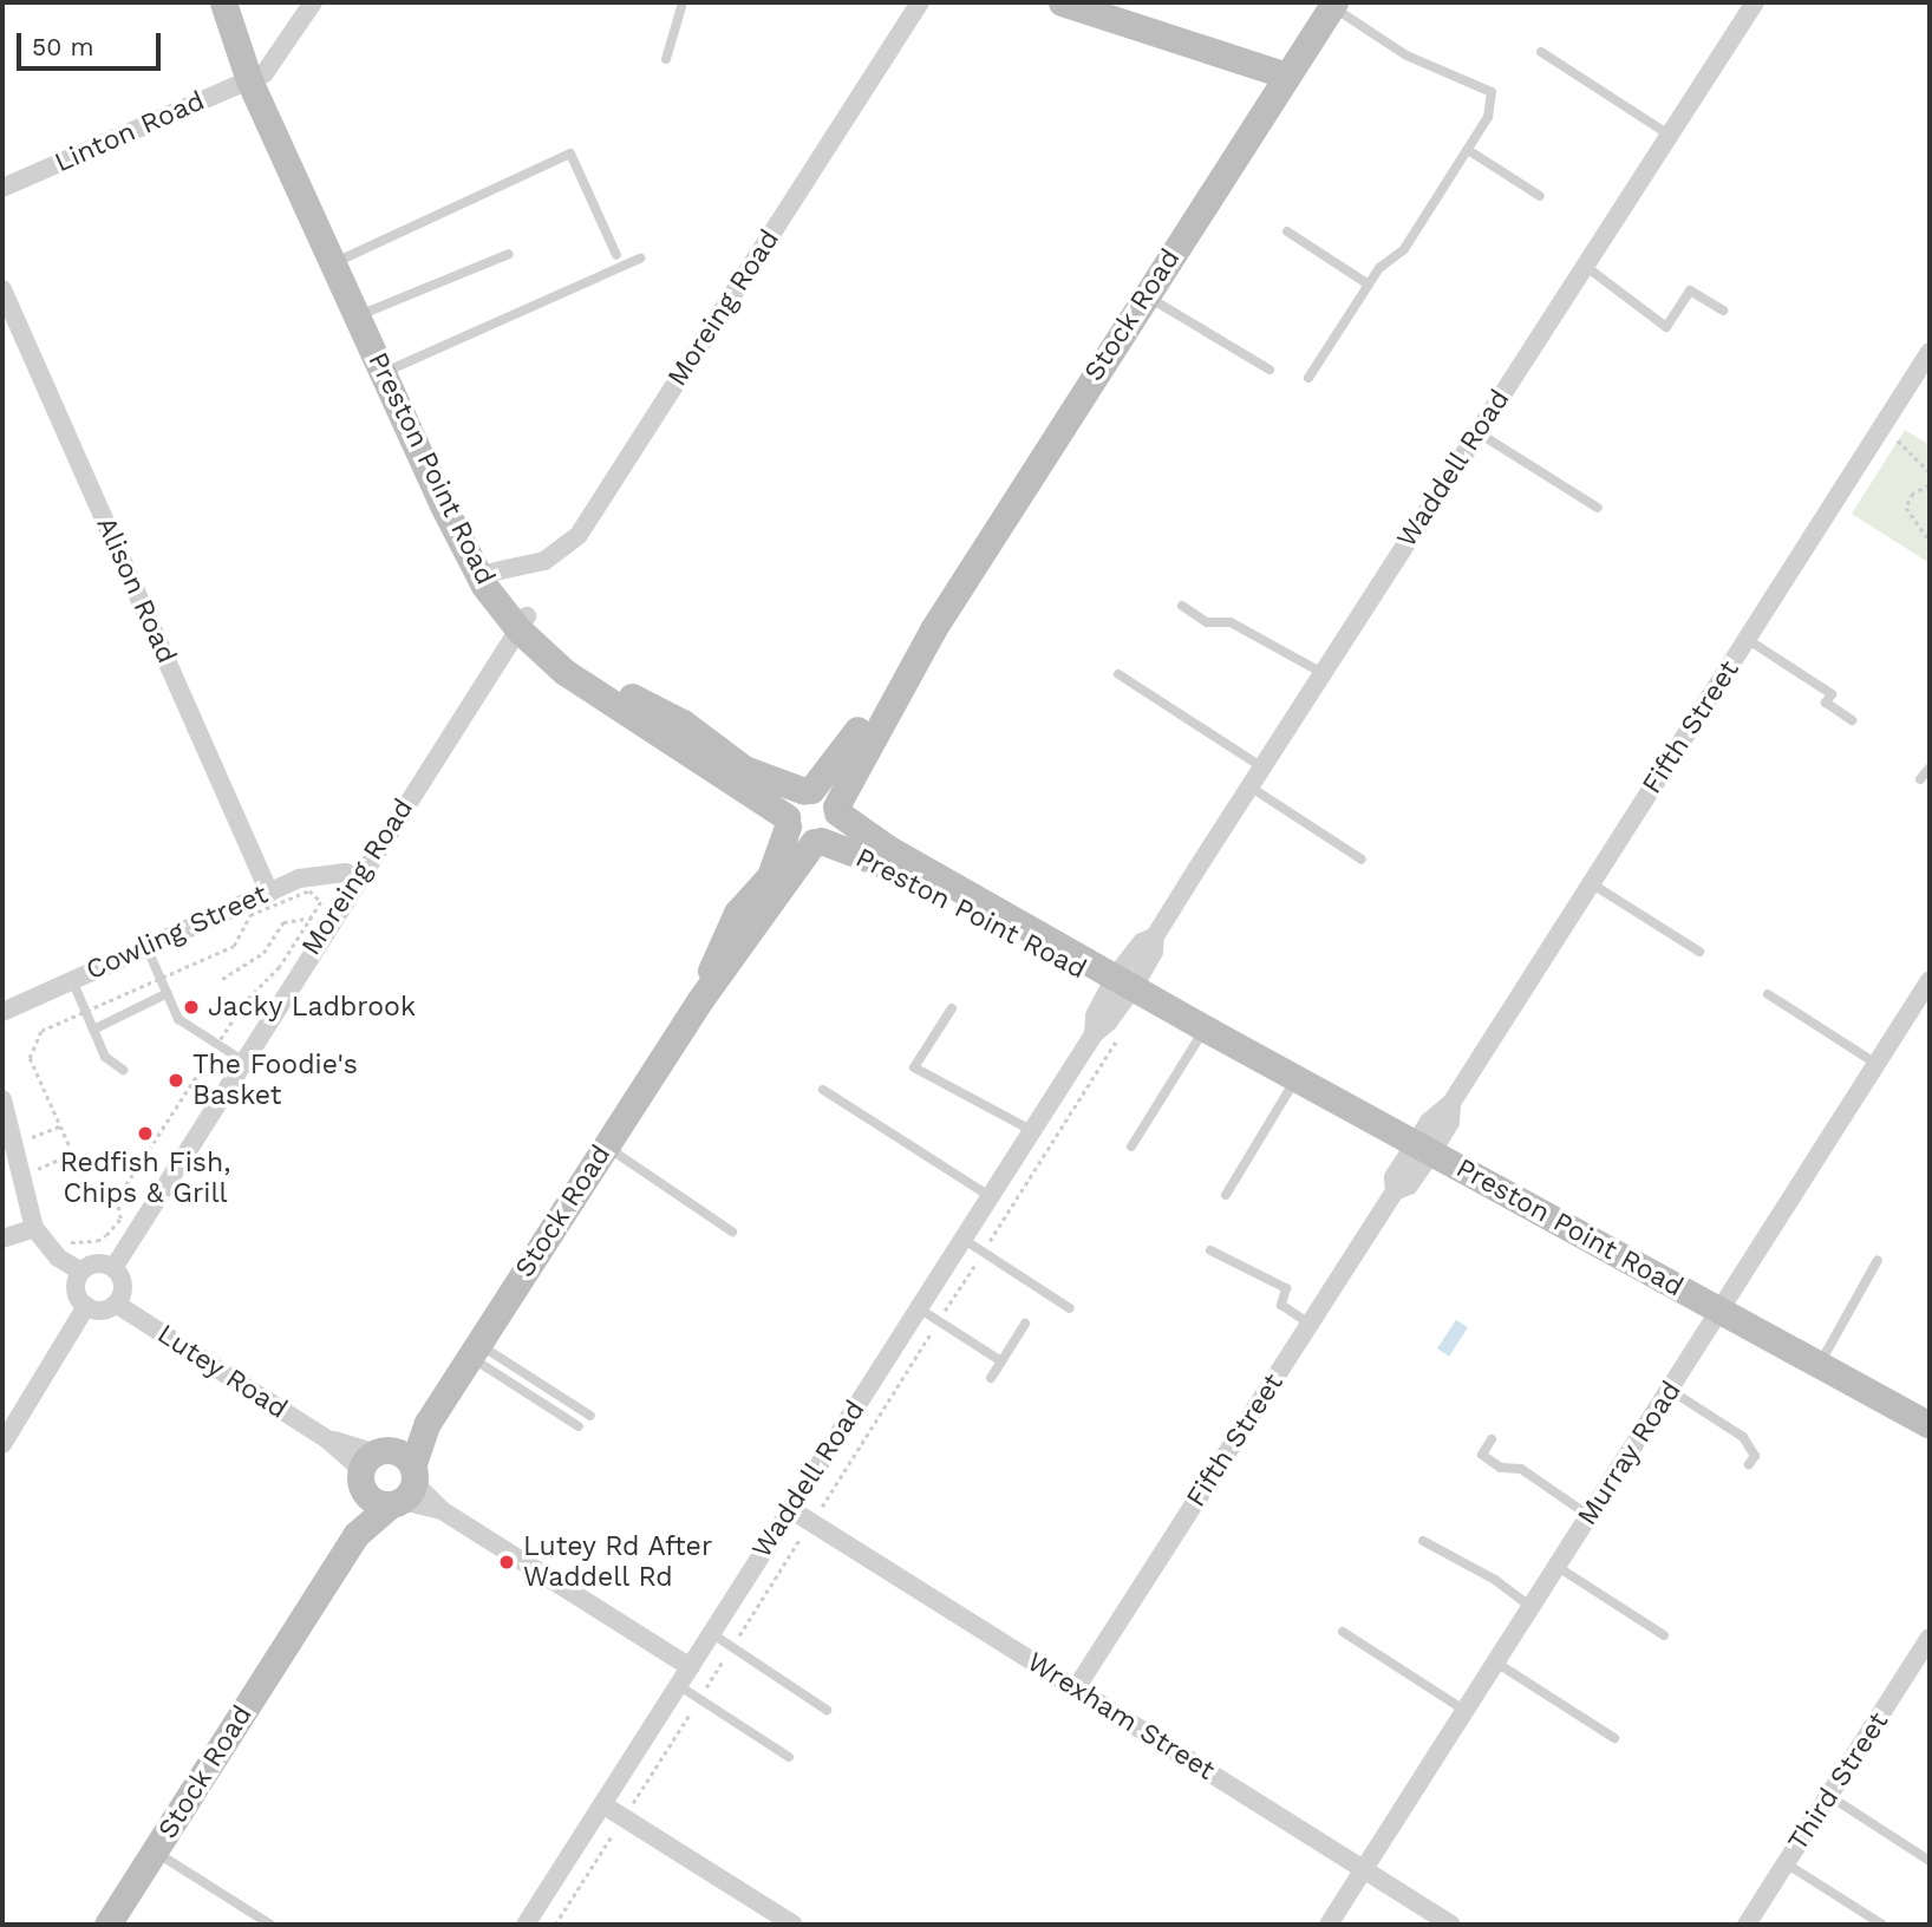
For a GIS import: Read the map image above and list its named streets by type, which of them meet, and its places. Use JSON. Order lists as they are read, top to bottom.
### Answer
{
  "streets": {
    "main road": ["Stock Road", "Preston Point Road"],
    "street": [
      "Linton Road",
      "Moreing Road",
      "Waddell Road",
      "Alison Road",
      "Fifth Street",
      "Cowling Street",
      "Lutey Road",
      "Murray Road",
      "Wrexham Street",
      "Third Street"
    ]
  },
  "crossings": [
    ["Linton Road", "Preston Point Road"],
    ["Moreing Road", "Preston Point Road"],
    ["Moreing Road", "Cowling Street"],
    ["Moreing Road", "Lutey Road"],
    ["Stock Road", "Preston Point Road"],
    ["Stock Road", "Lutey Road"],
    ["Preston Point Road", "Waddell Road"],
    ["Preston Point Road", "Fifth Street"],
    ["Preston Point Road", "Murray Road"],
    ["Waddell Road", "Lutey Road"],
    ["Waddell Road", "Wrexham Street"],
    ["Alison Road", "Cowling Street"],
    ["Fifth Street", "Wrexham Street"],
    ["Murray Road", "Wrexham Street"]
  ],
  "places": [
    "Jacky Ladbrook",
    "The Foodie's Basket",
    "Redfish Fish, Chips & Grill",
    "Lutey Rd After Waddell Rd"
  ],
  "scale_bar": "50 m"
}
